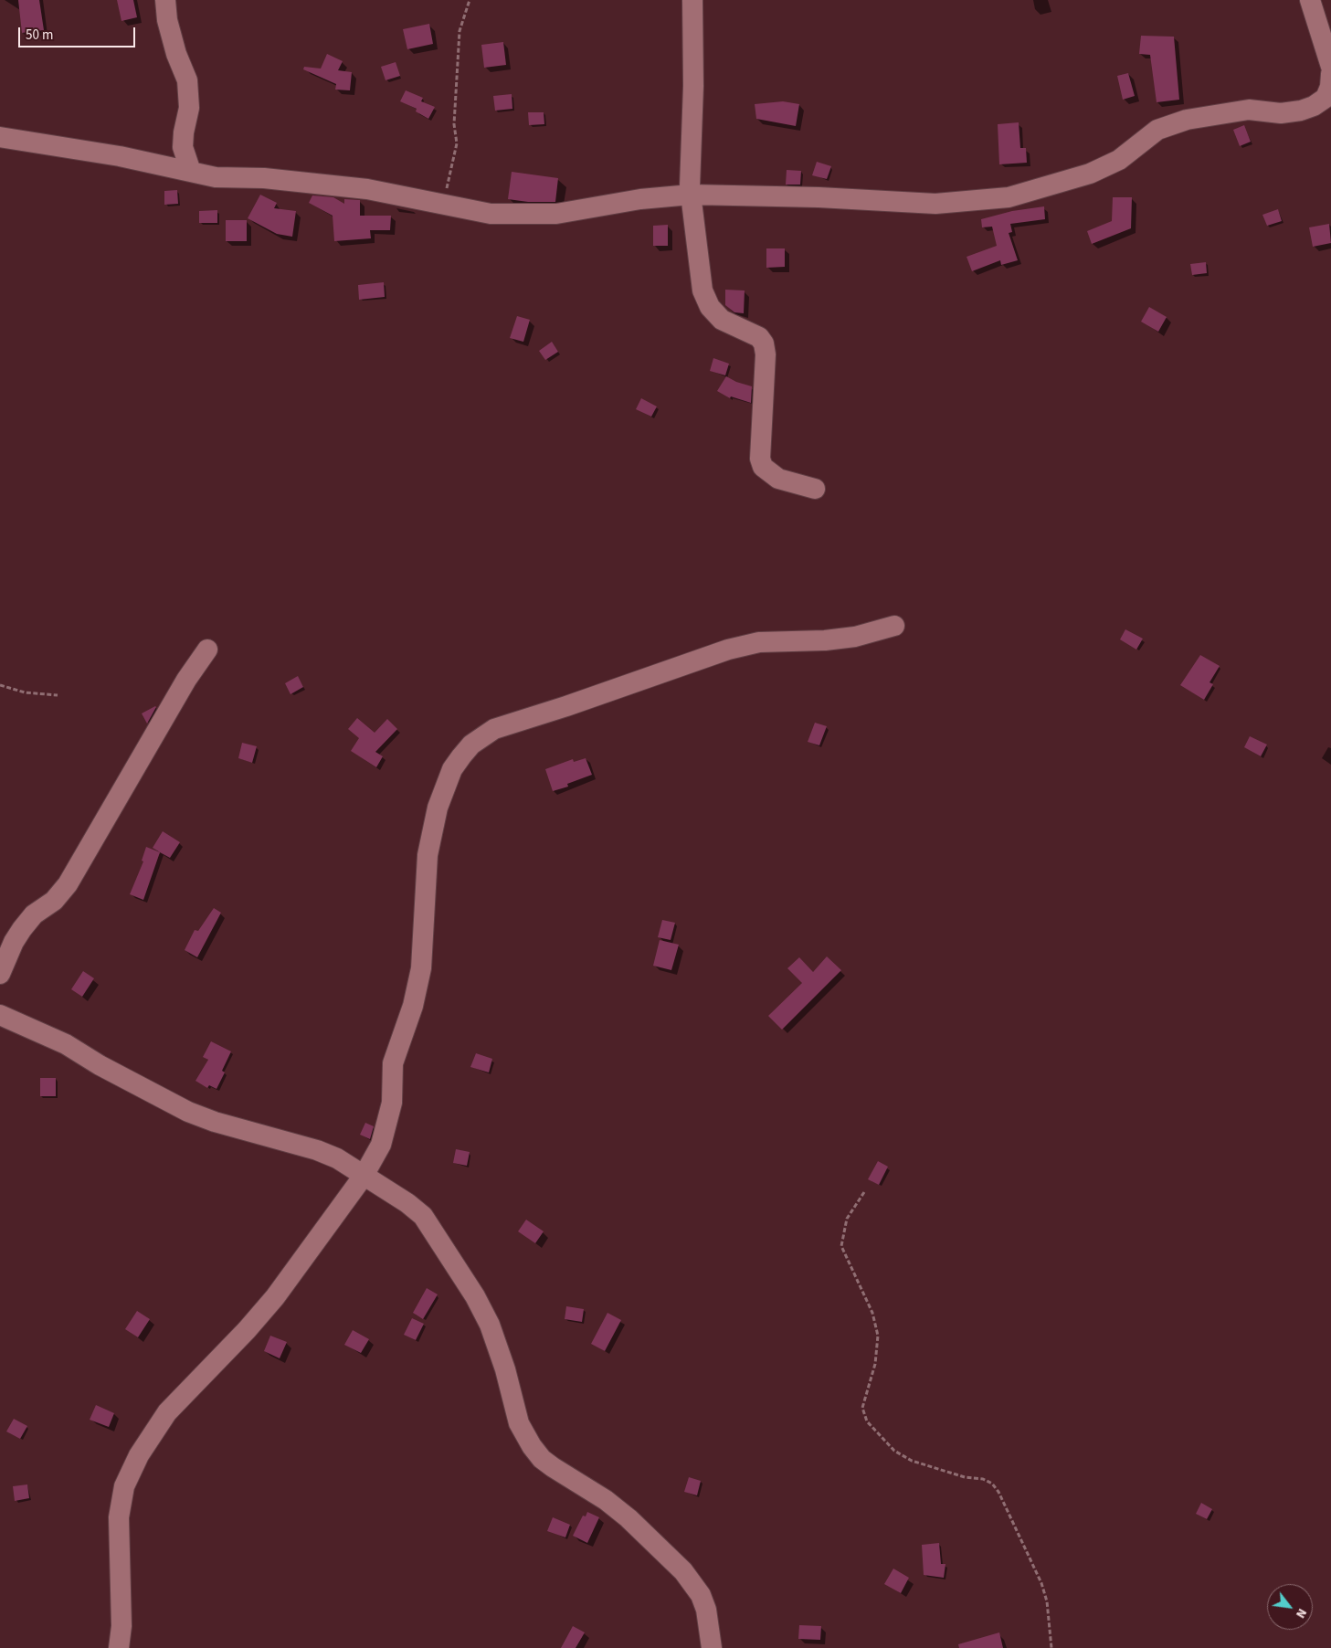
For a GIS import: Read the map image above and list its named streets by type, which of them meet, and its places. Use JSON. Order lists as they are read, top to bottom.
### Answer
{
  "scale_bar": "50 m",
  "north": "bottom right"
}
